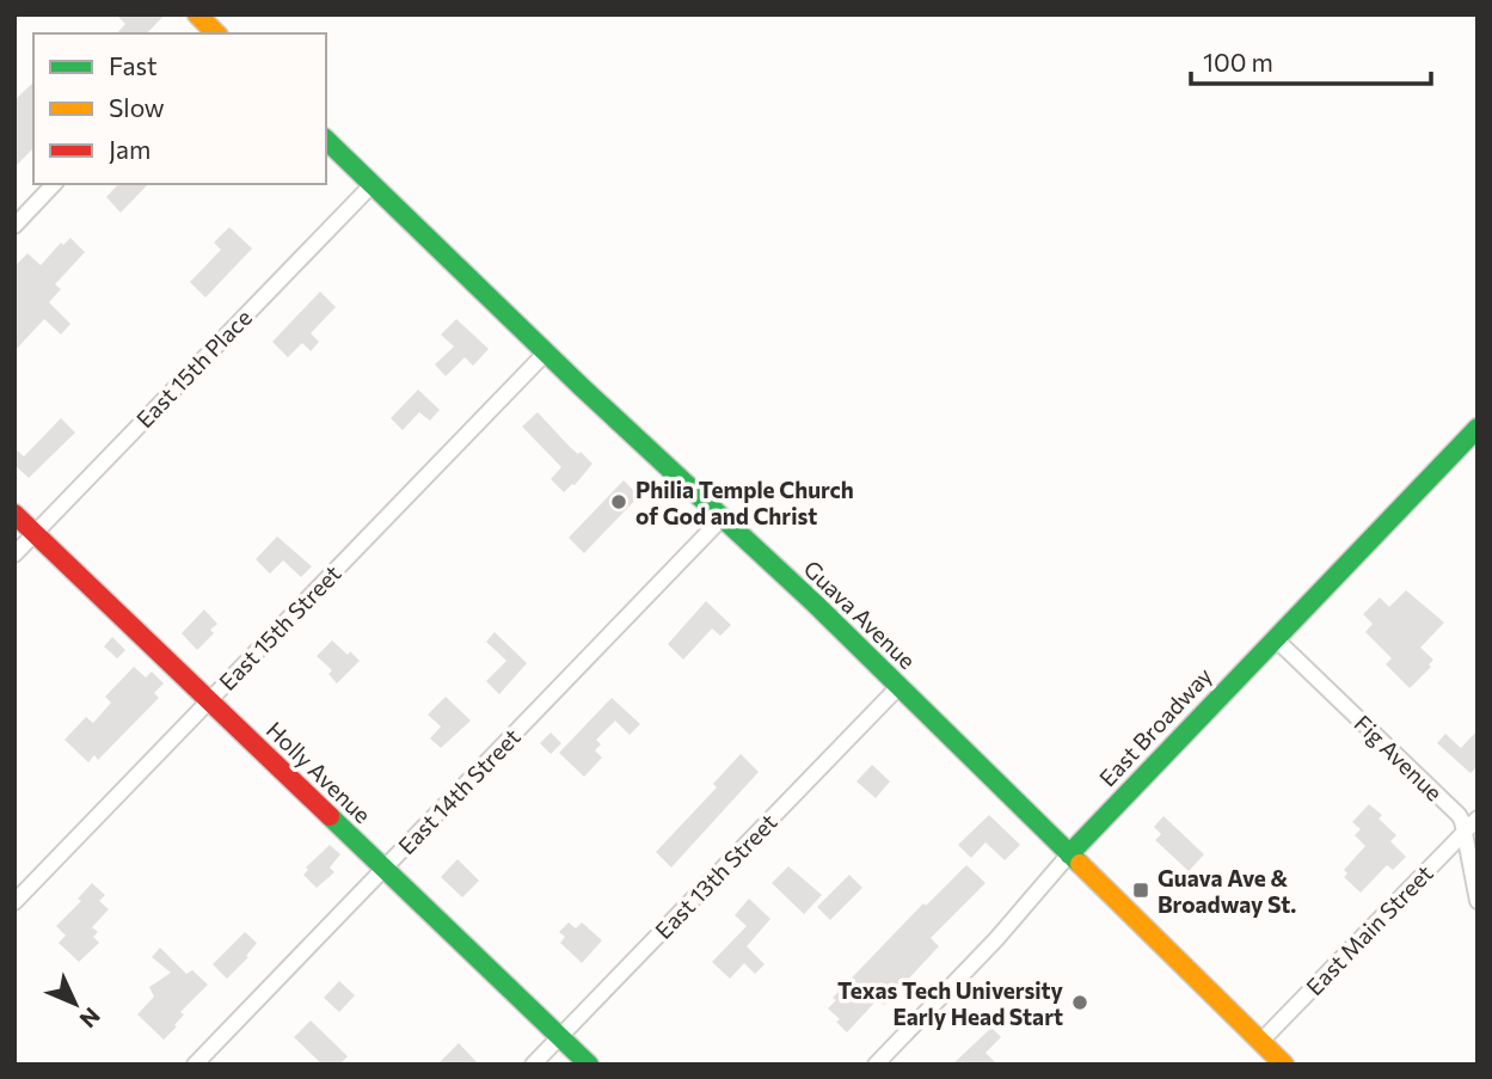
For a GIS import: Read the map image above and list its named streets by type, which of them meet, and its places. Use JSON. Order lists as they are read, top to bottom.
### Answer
{
  "streets": {
    "street": [
      "East 15th Place",
      "Guava Avenue",
      "East 15th Street",
      "East Broadway",
      "Fig Avenue",
      "Holly Avenue",
      "East 14th Street",
      "East 13th Street",
      "East Main Street"
    ]
  },
  "crossings": [
    ["East 15th Place", "Guava Avenue"],
    ["East 15th Place", "Holly Avenue"],
    ["Guava Avenue", "East 15th Street"],
    ["Guava Avenue", "East Broadway"],
    ["Guava Avenue", "East 14th Street"],
    ["Guava Avenue", "East 13th Street"],
    ["Guava Avenue", "East Main Street"],
    ["East 15th Street", "Holly Avenue"],
    ["East Broadway", "Fig Avenue"],
    ["Fig Avenue", "East Main Street"],
    ["Holly Avenue", "East 14th Street"],
    ["Holly Avenue", "East 13th Street"]
  ],
  "places": {
    "other": ["Philia Temple Church of God and Christ", "Texas Tech University Early Head Start"],
    "transit": ["Guava Ave & Broadway St."]
  },
  "legend": ["Fast", "Slow", "Jam"],
  "scale_bar": "100 m",
  "north": "bottom right"
}
